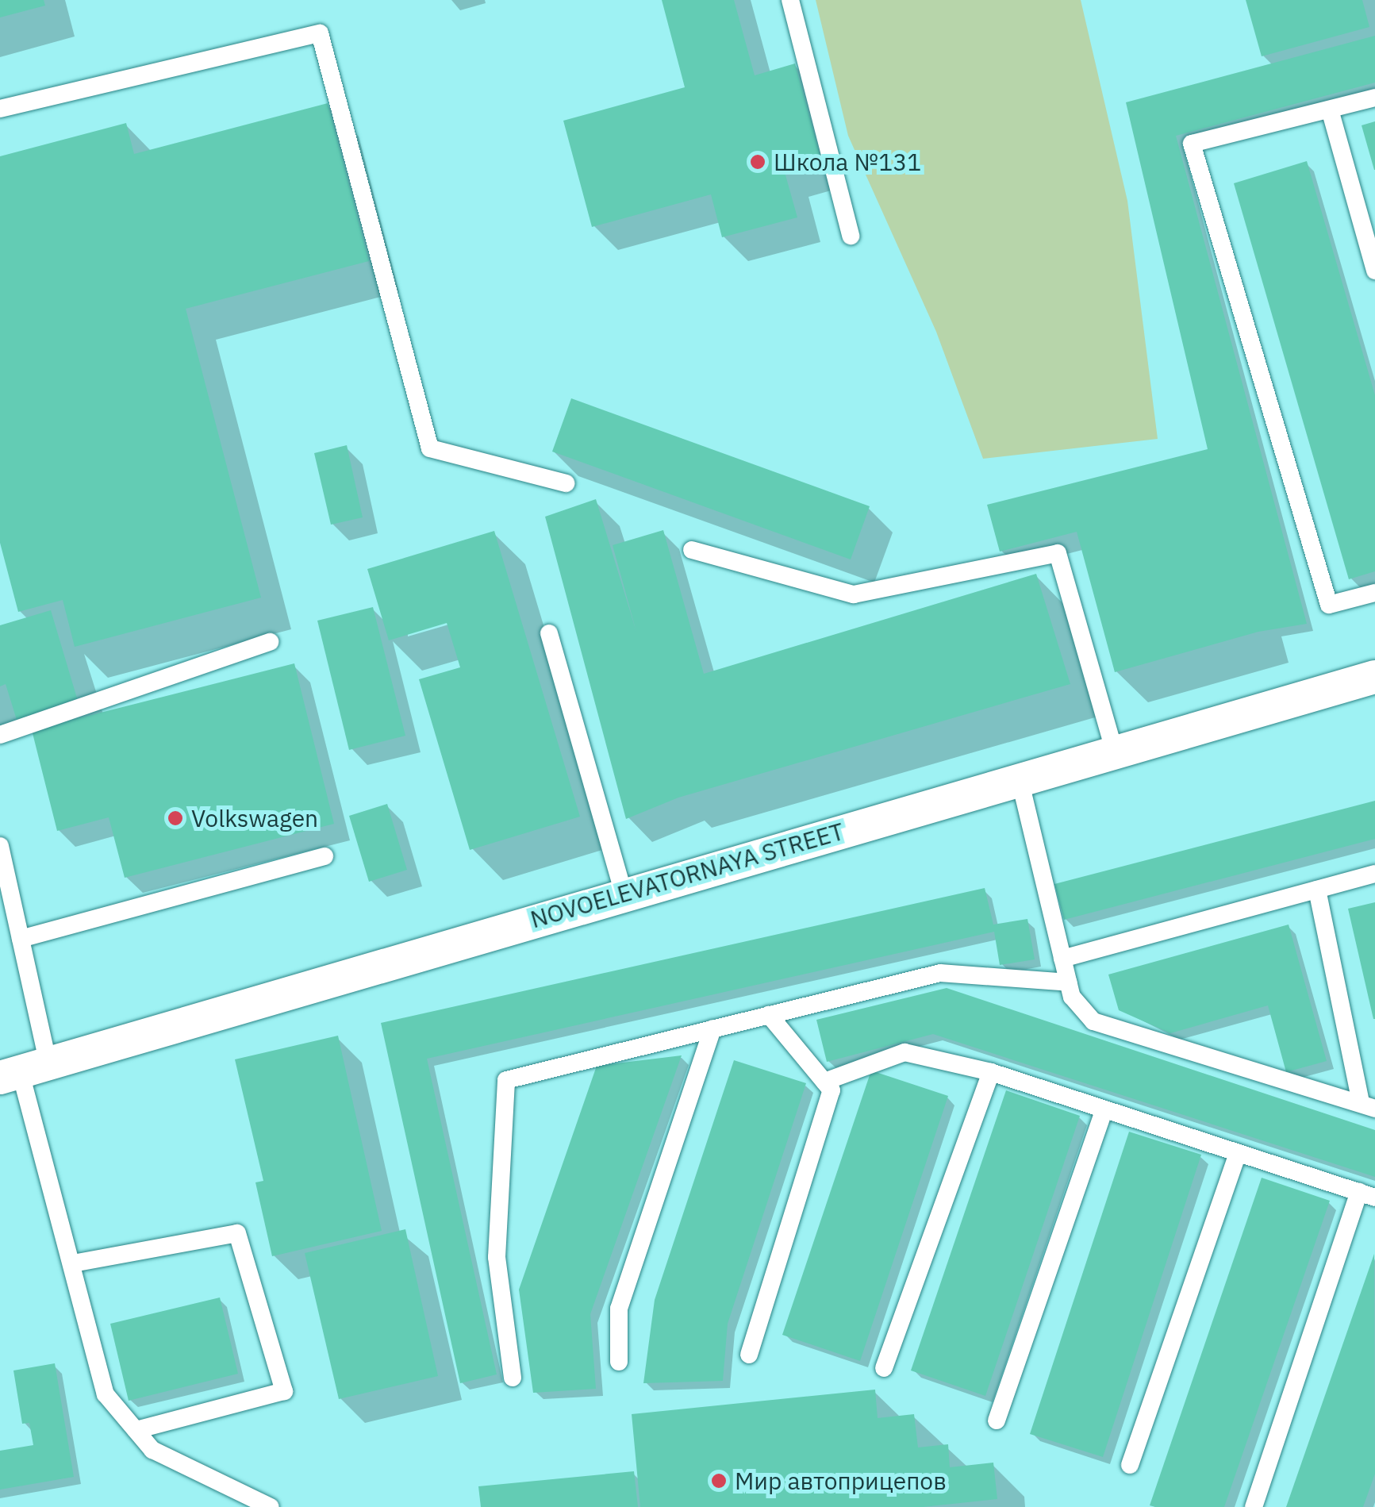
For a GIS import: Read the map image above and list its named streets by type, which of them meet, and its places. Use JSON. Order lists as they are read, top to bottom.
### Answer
{
  "streets": {
    "street": ["NOVOELEVATORNAYA STREET"]
  },
  "places": ["Школа №131", "Volkswagen", "Мир автоприцепов"]
}
